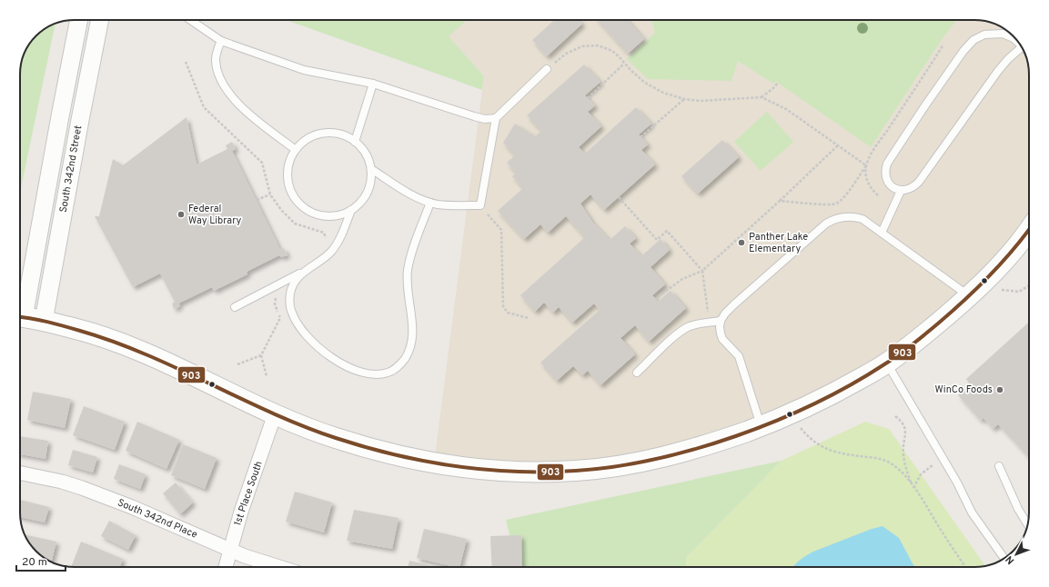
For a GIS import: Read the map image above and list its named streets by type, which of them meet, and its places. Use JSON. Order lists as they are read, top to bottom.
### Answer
{
  "streets": {
    "street": ["South 342nd Street", "1st Place South", "South 342nd Place"]
  },
  "crossings": [
    ["1st Place South", "South 342nd Place"]
  ],
  "places": ["Federal Way Library", "Panther Lake Elementary", "WinCo Foods"],
  "lines": ["transit line 903"],
  "scale_bar": "20 m",
  "north": "bottom left"
}
